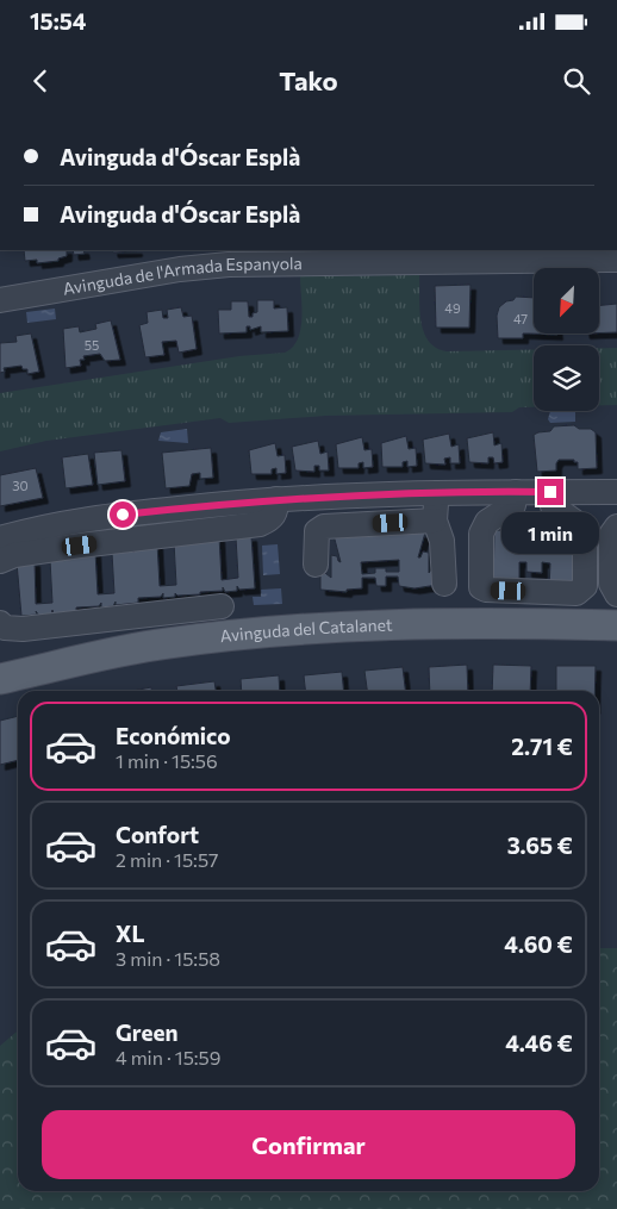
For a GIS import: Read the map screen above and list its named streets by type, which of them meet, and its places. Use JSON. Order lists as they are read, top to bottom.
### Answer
{
  "streets": {
    "main road": ["Avinguda del Catalanet"],
    "street": ["Avinguda de l'Armada Espanyola"]
  },
  "house_numbers": [
    "49",
    "47",
    "55",
    "30"
  ],
  "north": "bottom left",
  "page": {
    "status": "15:54",
    "header": "Tako",
    "banner": ["Avinguda d'Óscar Esplà", "Avinguda d'Óscar Esplà"],
    "bubble": "1 min",
    "list": [
      {
        "name": "Económico",
        "note": "1 min · 15:56",
        "value": "2.71 €"
      },
      {
        "name": "Confort",
        "note": "2 min · 15:57",
        "value": "3.65 €"
      },
      {
        "name": "XL",
        "note": "3 min · 15:58",
        "value": "4.60 €"
      },
      {
        "name": "Green",
        "note": "4 min · 15:59",
        "value": "4.46 €"
      }
    ],
    "buttons": "Confirmar"
  }
}
